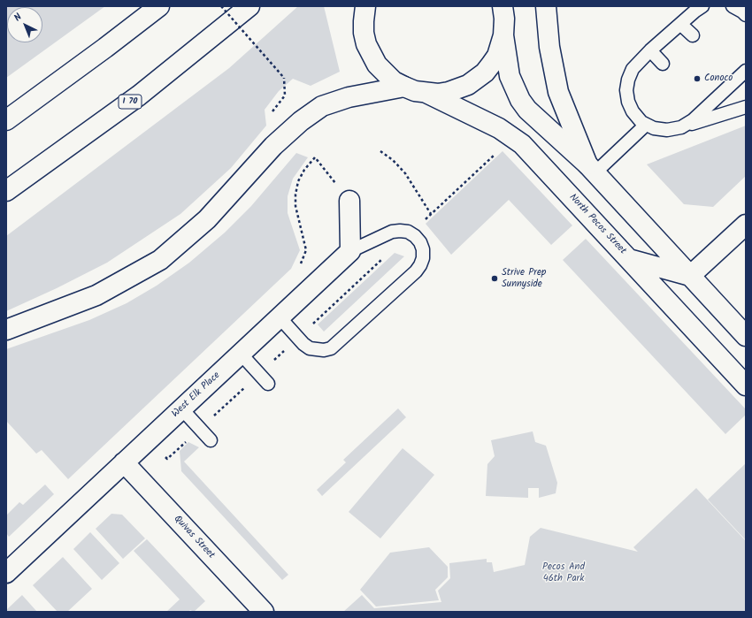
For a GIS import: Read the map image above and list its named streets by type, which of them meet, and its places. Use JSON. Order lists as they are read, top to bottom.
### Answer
{
  "streets": {
    "main road": [
      "I 70",
      "North Pecos Street",
      "West Elk Place",
      "Quivas Street"
    ]
  },
  "crossings": [
    ["West Elk Place", "Quivas Street"]
  ],
  "parks": ["Pecos And 46th Park"],
  "places": ["Conoco", "Strive Prep Sunnyside"],
  "north": "top left"
}
